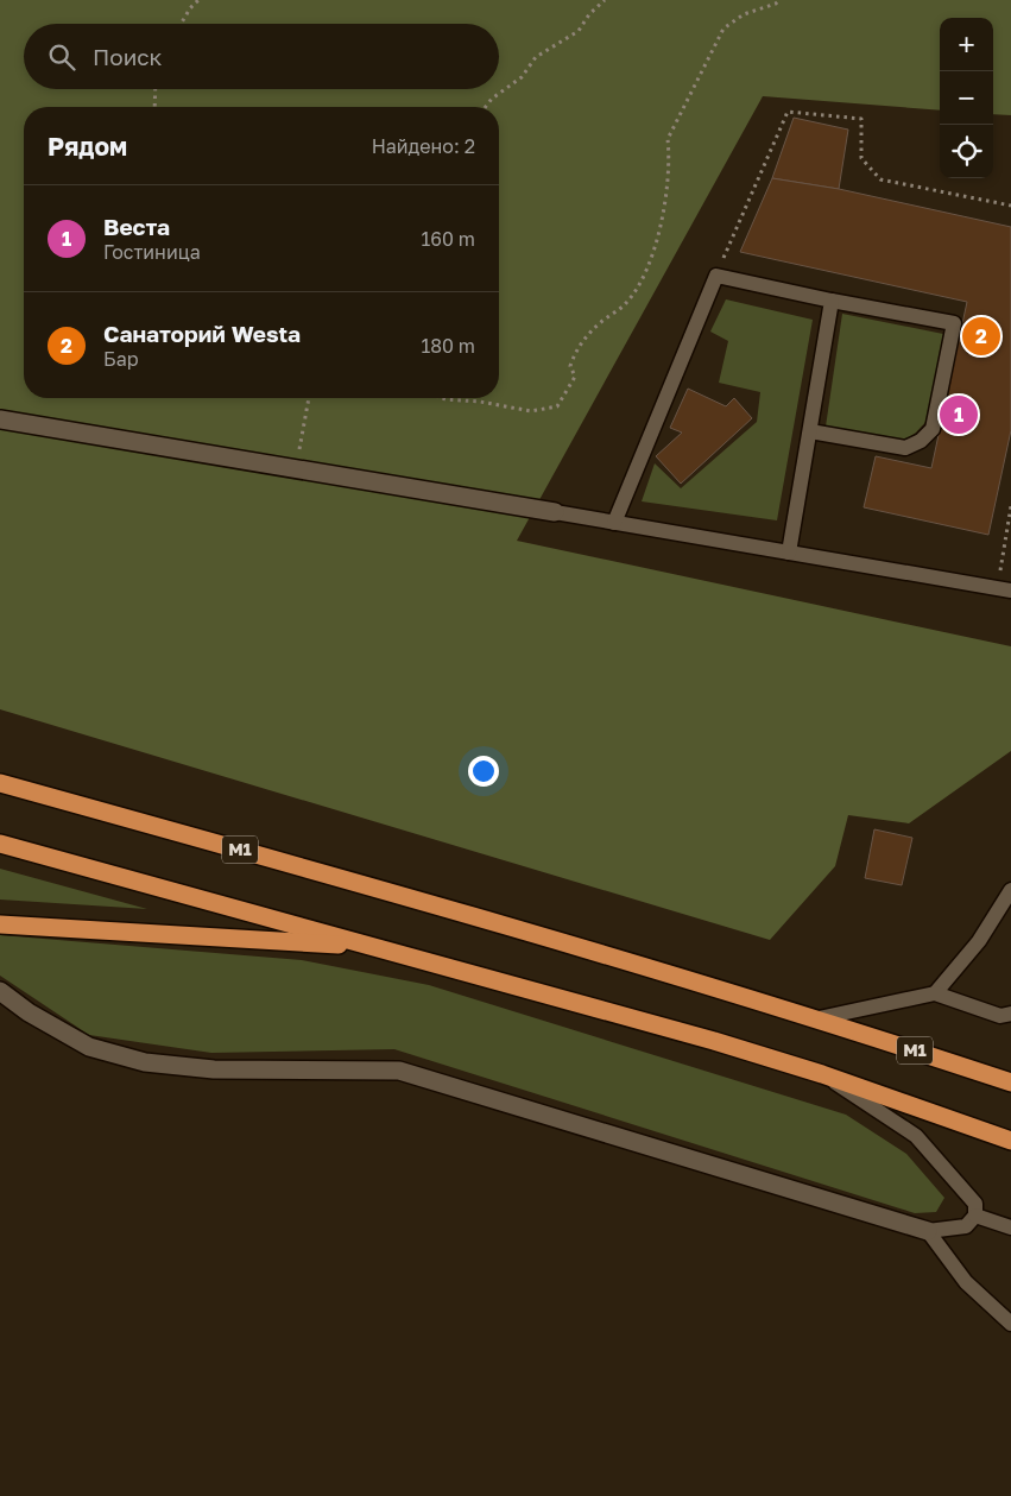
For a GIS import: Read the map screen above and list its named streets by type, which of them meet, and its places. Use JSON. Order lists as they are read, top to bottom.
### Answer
{
  "streets": {
    "highway": ["М1"]
  },
  "page": {
    "map_buttons": ["+", "−"],
    "search": "Поиск",
    "heading": ["Рядом", "Найдено: 2"],
    "list": [
      {
        "mark": "1",
        "name": "Веста",
        "note": "Гостиница",
        "value": "160 m"
      },
      {
        "mark": "2",
        "name": "Санаторий Westa",
        "note": "Бар",
        "value": "180 m"
      }
    ],
    "pins": ["2", "1"]
  }
}
